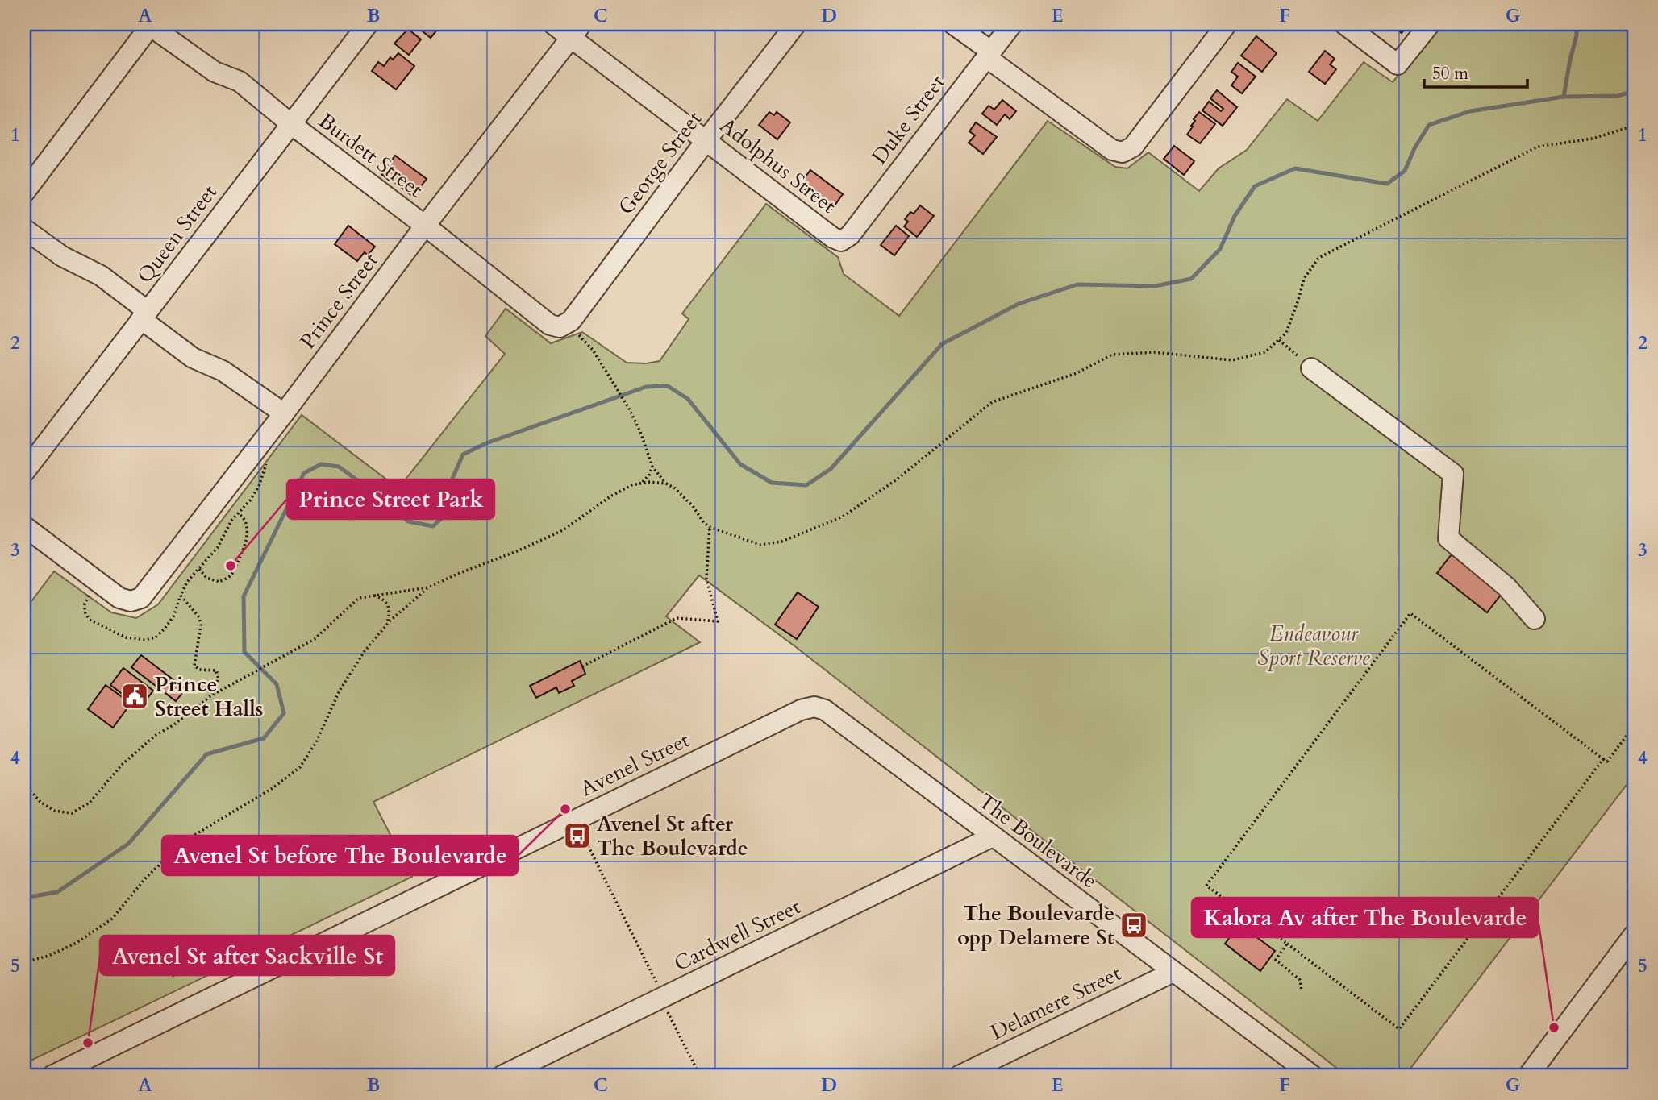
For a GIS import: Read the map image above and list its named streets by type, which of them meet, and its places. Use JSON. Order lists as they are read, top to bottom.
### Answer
{
  "streets": {
    "street": [
      "Duke Street",
      "Burdett Street",
      "George Street",
      "Adolphus Street",
      "Queen Street",
      "Prince Street",
      "Avenel Street",
      "The Boulevarde",
      "Cardwell Street",
      "Delamere Street"
    ]
  },
  "crossings": [
    ["Duke Street", "Adolphus Street"],
    ["Burdett Street", "George Street"],
    ["Burdett Street", "Queen Street"],
    ["Burdett Street", "Prince Street"],
    ["George Street", "Adolphus Street"],
    ["Adolphus Street", "Prince Street"],
    ["Avenel Street", "The Boulevarde"],
    ["The Boulevarde", "Cardwell Street"],
    ["The Boulevarde", "Delamere Street"]
  ],
  "parks": ["Endeavour Sport Reserve"],
  "places": {
    "other": [
      "Prince Street Park",
      "Avenel St before The Boulevarde",
      "Kalora Av after The Boulevarde",
      "Avenel St after Sackville St"
    ],
    "public building": ["Prince Street Halls"],
    "bus stop": ["Avenel St after The Boulevarde", "The Boulevarde opp Delamere St"]
  },
  "scale_bar": "50 m",
  "grid": {
    "columns": [
      "A",
      "B",
      "C",
      "D",
      "E",
      "F",
      "G"
    ],
    "rows": [
      "1",
      "2",
      "3",
      "4",
      "5"
    ]
  }
}
